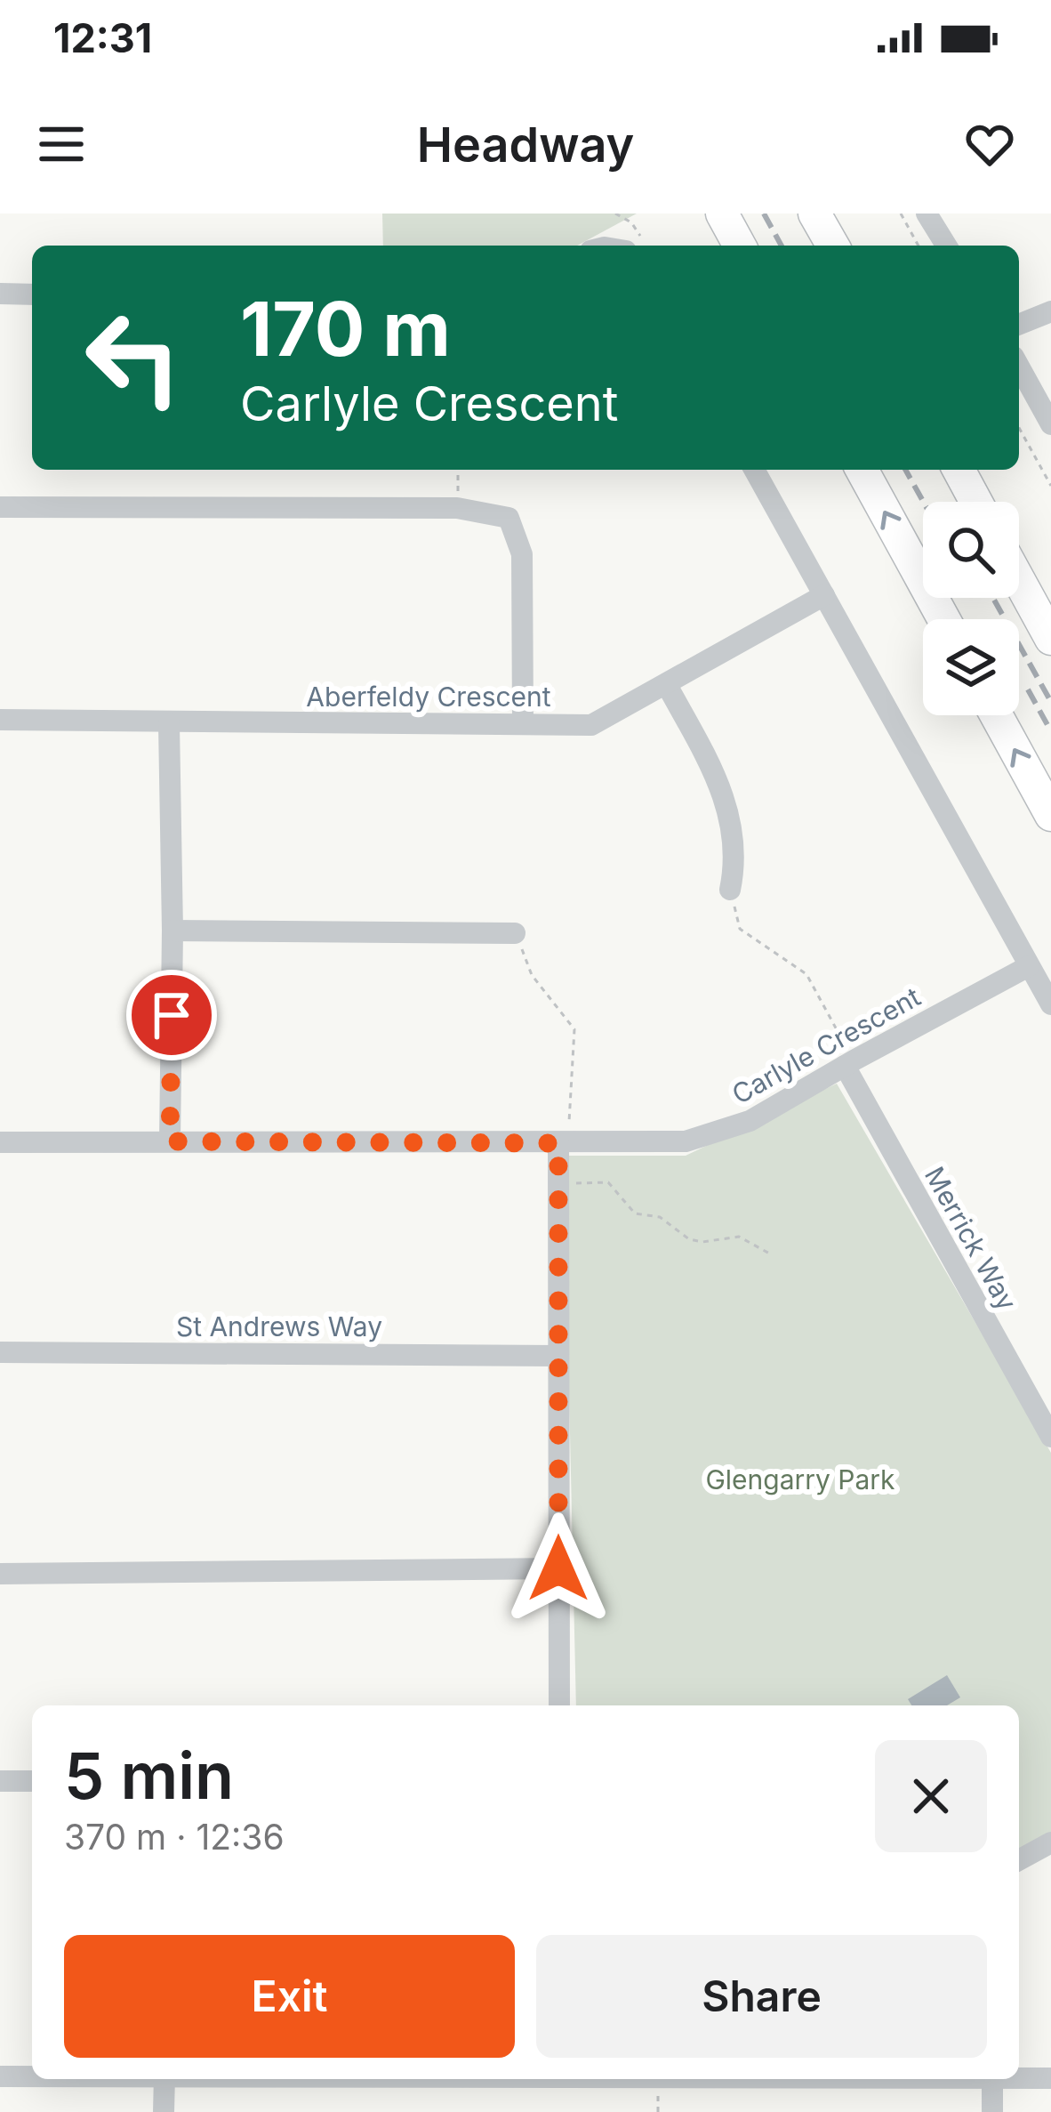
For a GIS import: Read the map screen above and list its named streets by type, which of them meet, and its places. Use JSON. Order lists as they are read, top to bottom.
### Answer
{
  "streets": {
    "street": [
      "Aberfeldy Crescent",
      "Carlyle Crescent",
      "Merrick Way",
      "St Andrews Way"
    ]
  },
  "crossings": [
    ["Carlyle Crescent", "Merrick Way"]
  ],
  "parks": ["Glengarry Park"],
  "page": {
    "status": "12:31",
    "header": "Headway",
    "turn": ["170 m", "Carlyle Crescent"],
    "heading": ["5 min", "370 m · 12:36"],
    "buttons": ["Exit", "Share"]
  }
}
